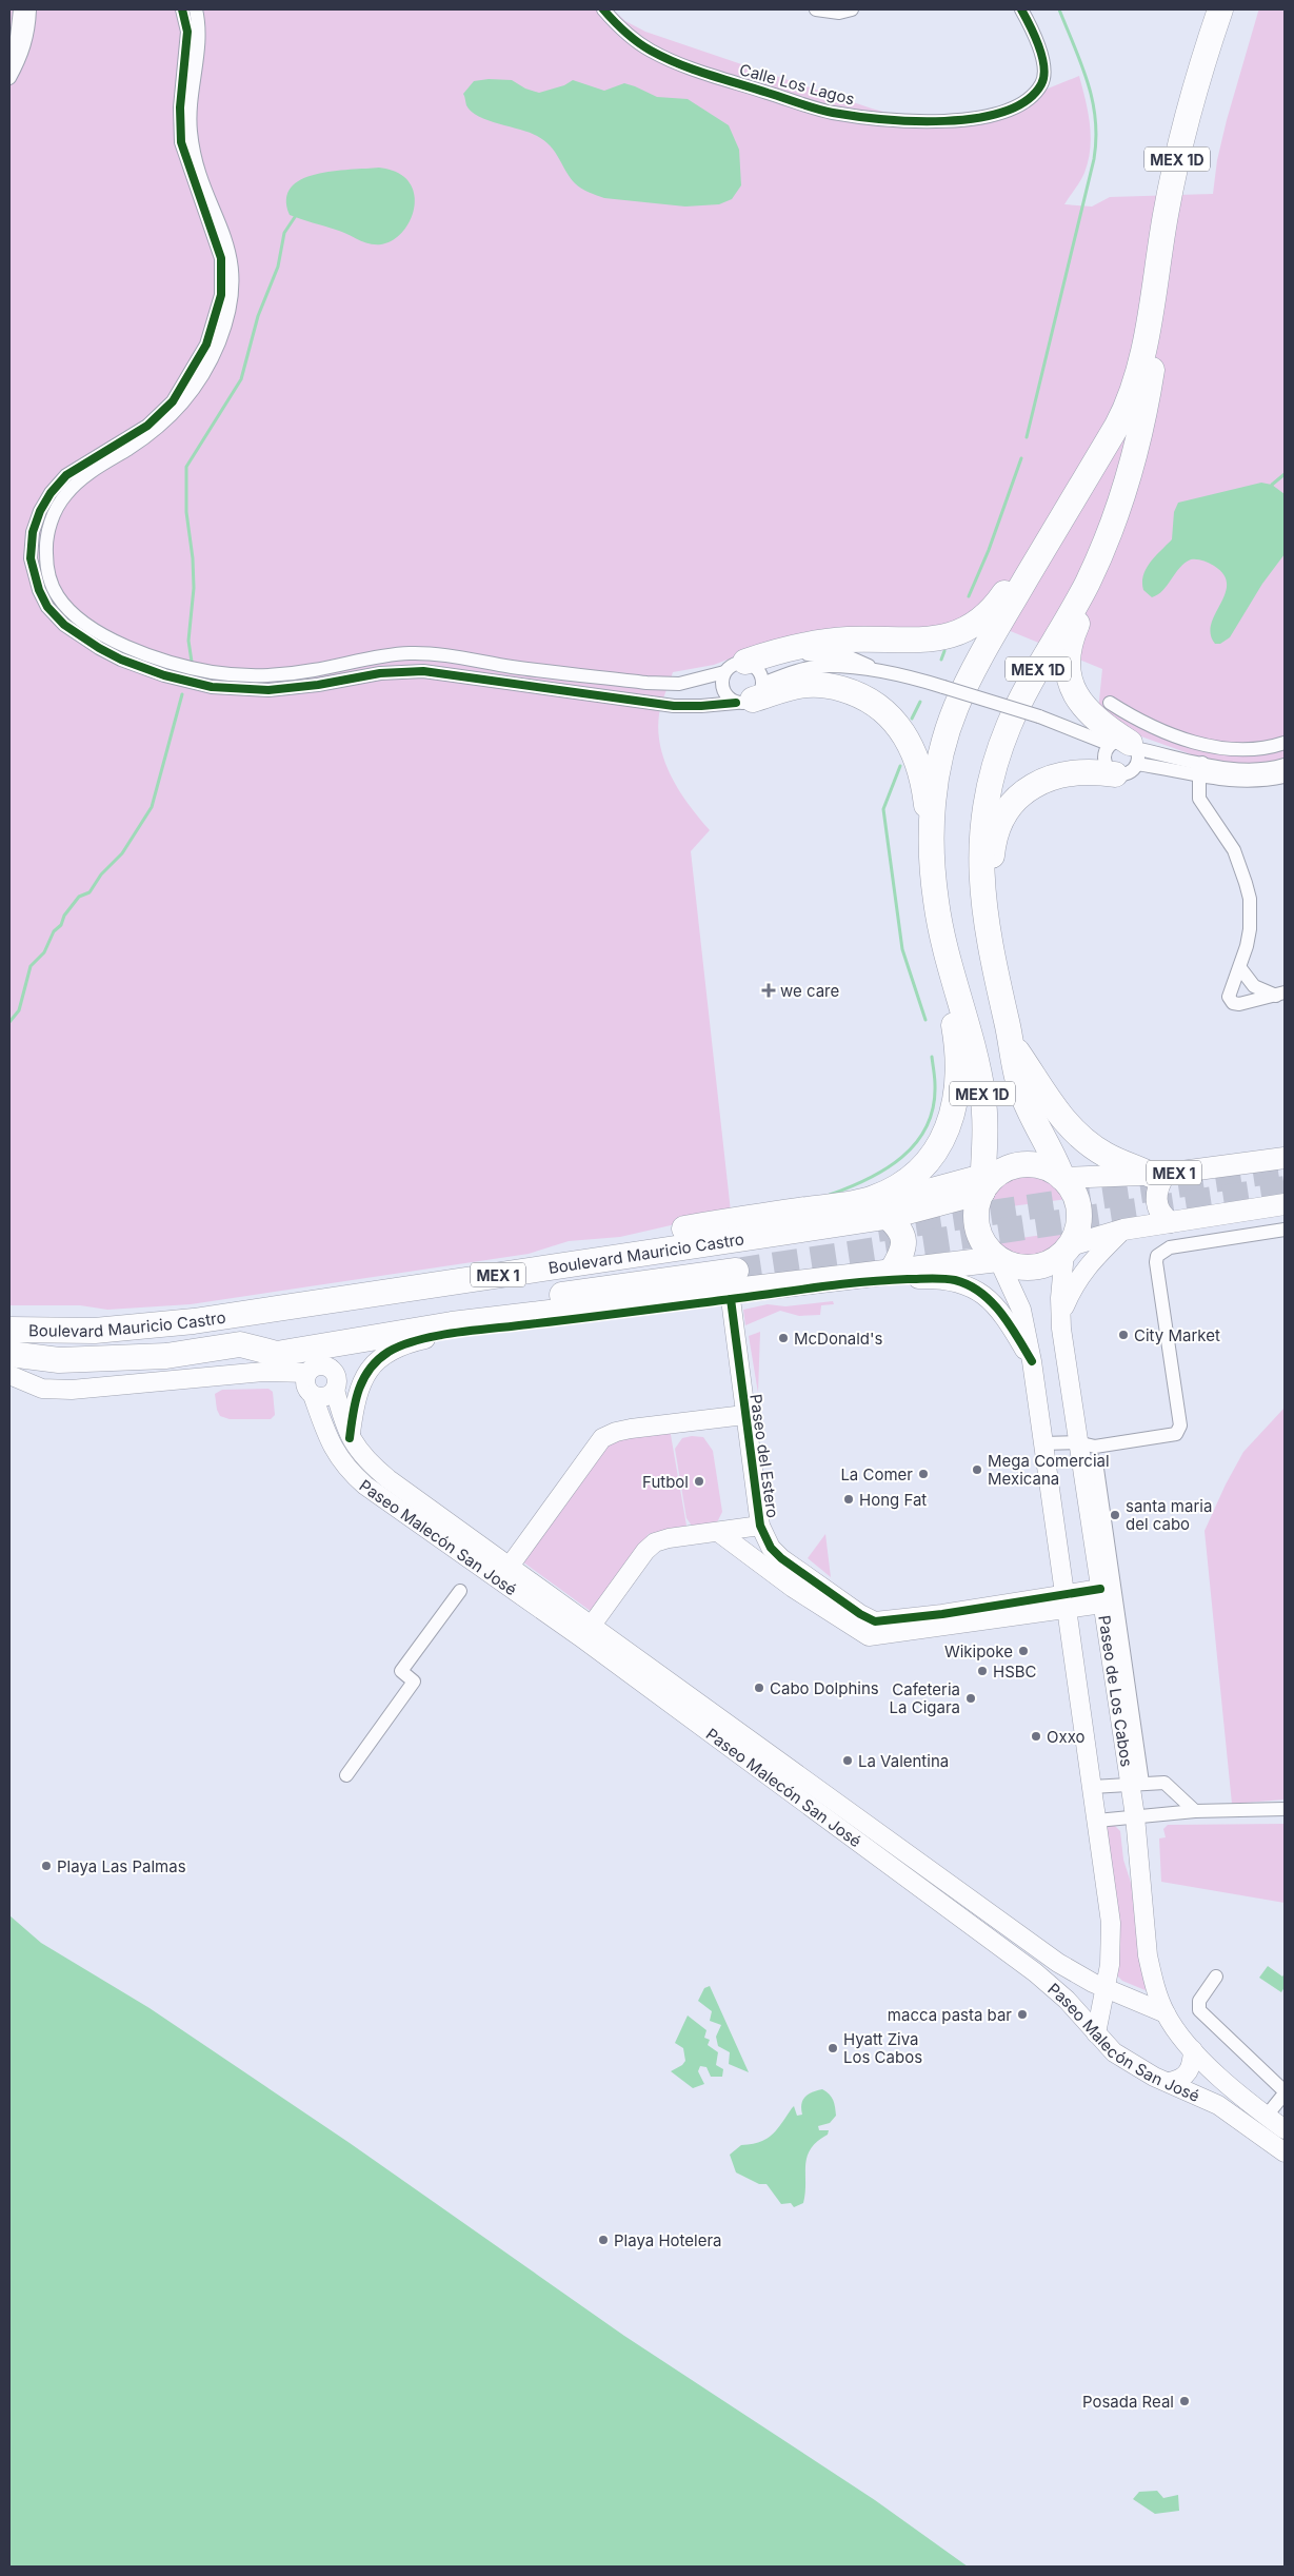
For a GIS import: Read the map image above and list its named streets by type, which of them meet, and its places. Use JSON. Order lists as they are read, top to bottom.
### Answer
{
  "streets": {
    "highway": ["MEX 1D", "Boulevard Mauricio Castro"],
    "main road": ["MEX 1"],
    "street": [
      "Calle Los Lagos",
      "Paseo del Estero",
      "Paseo Malecón San José",
      "Paseo de Los Cabos"
    ]
  },
  "crossings": [
    ["MEX 1D", "MEX 1"],
    ["MEX 1D", "Boulevard Mauricio Castro"],
    ["MEX 1D", "Paseo de Los Cabos"],
    ["MEX 1", "Boulevard Mauricio Castro"],
    ["MEX 1", "Paseo de Los Cabos"],
    ["Boulevard Mauricio Castro", "Paseo de Los Cabos"],
    ["Paseo del Estero", "Paseo de Los Cabos"],
    ["Paseo Malecón San José", "Paseo de Los Cabos"]
  ],
  "places": {
    "health": ["we care"],
    "other": [
      "City Market",
      "McDonald's",
      "Mega Comercial Mexicana",
      "La Comer",
      "Futbol",
      "Hong Fat",
      "santa maria del cabo",
      "Wikipoke",
      "HSBC",
      "Cabo Dolphins",
      "Cafeteria La Cigara",
      "Oxxo",
      "La Valentina",
      "Playa Las Palmas",
      "macca pasta bar",
      "Hyatt Ziva Los Cabos",
      "Playa Hotelera",
      "Posada Real"
    ]
  }
}
